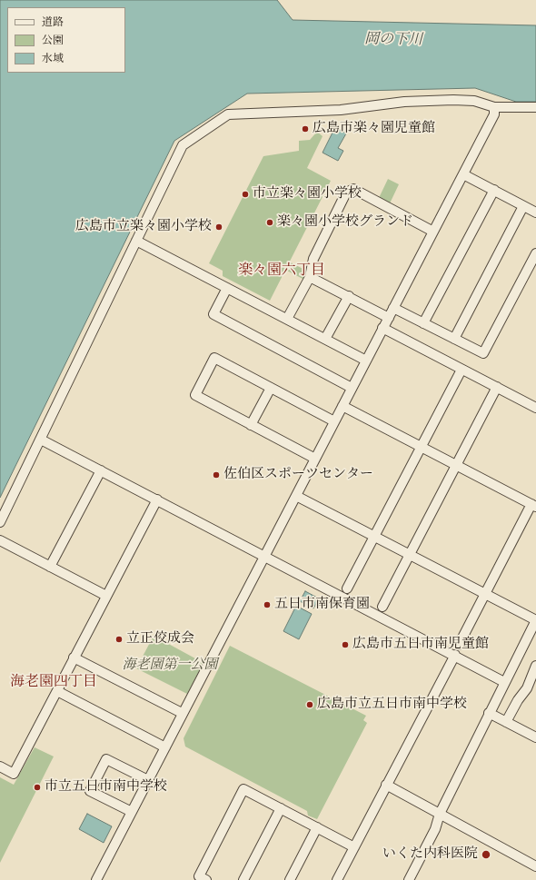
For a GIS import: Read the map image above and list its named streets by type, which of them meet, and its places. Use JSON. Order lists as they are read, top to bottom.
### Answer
{
  "districts": ["楽々園六丁目", "海老園四丁目"],
  "water": ["岡の下川"],
  "parks": ["海老園第一公園"],
  "places": [
    "広島市楽々園児童館",
    "市立楽々園小学校",
    "楽々園小学校グランド",
    "広島市立楽々園小学校",
    "佐伯区スポーツセンター",
    "五日市南保育園",
    "立正佼成会",
    "広島市五日市南児童館",
    "広島市立五日市南中学校",
    "市立五日市南中学校",
    "いくた内科医院"
  ],
  "legend": ["道路", "公園", "水域"]
}
